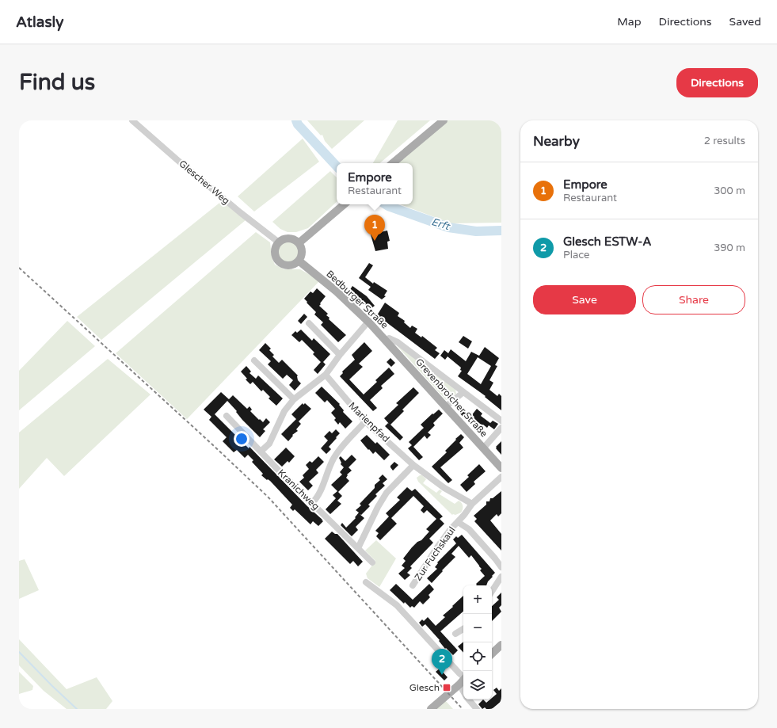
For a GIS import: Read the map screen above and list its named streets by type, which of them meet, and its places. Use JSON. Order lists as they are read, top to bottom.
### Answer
{
  "streets": {
    "main road": ["Bedburger Straße", "Grevenbroicher Straße"],
    "street": [
      "Glescher Weg",
      "Marienpfad",
      "Kranichweg",
      "Zur Fuchskaul"
    ]
  },
  "crossings": [
    ["Glescher Weg", "Bedburger Straße"],
    ["Bedburger Straße", "Grevenbroicher Straße"]
  ],
  "water": ["Erft"],
  "places": {
    "transit": ["Glesch"]
  },
  "page": {
    "header": "Atlasly",
    "nav": ["Map", "Directions", "Saved"],
    "buttons": [
      "Directions",
      ["Save", "Share"]
    ],
    "title": "Find us",
    "heading": ["Nearby", "2 results"],
    "list": [
      {
        "mark": "1",
        "name": "Empore",
        "note": "Restaurant",
        "value": "300 m"
      },
      {
        "mark": "2",
        "name": "Glesch ESTW-A",
        "note": "Place",
        "value": "390 m"
      }
    ],
    "popup": ["Empore", "Restaurant"],
    "pins": ["1", "2"],
    "map_buttons": ["+", "−"]
  }
}
